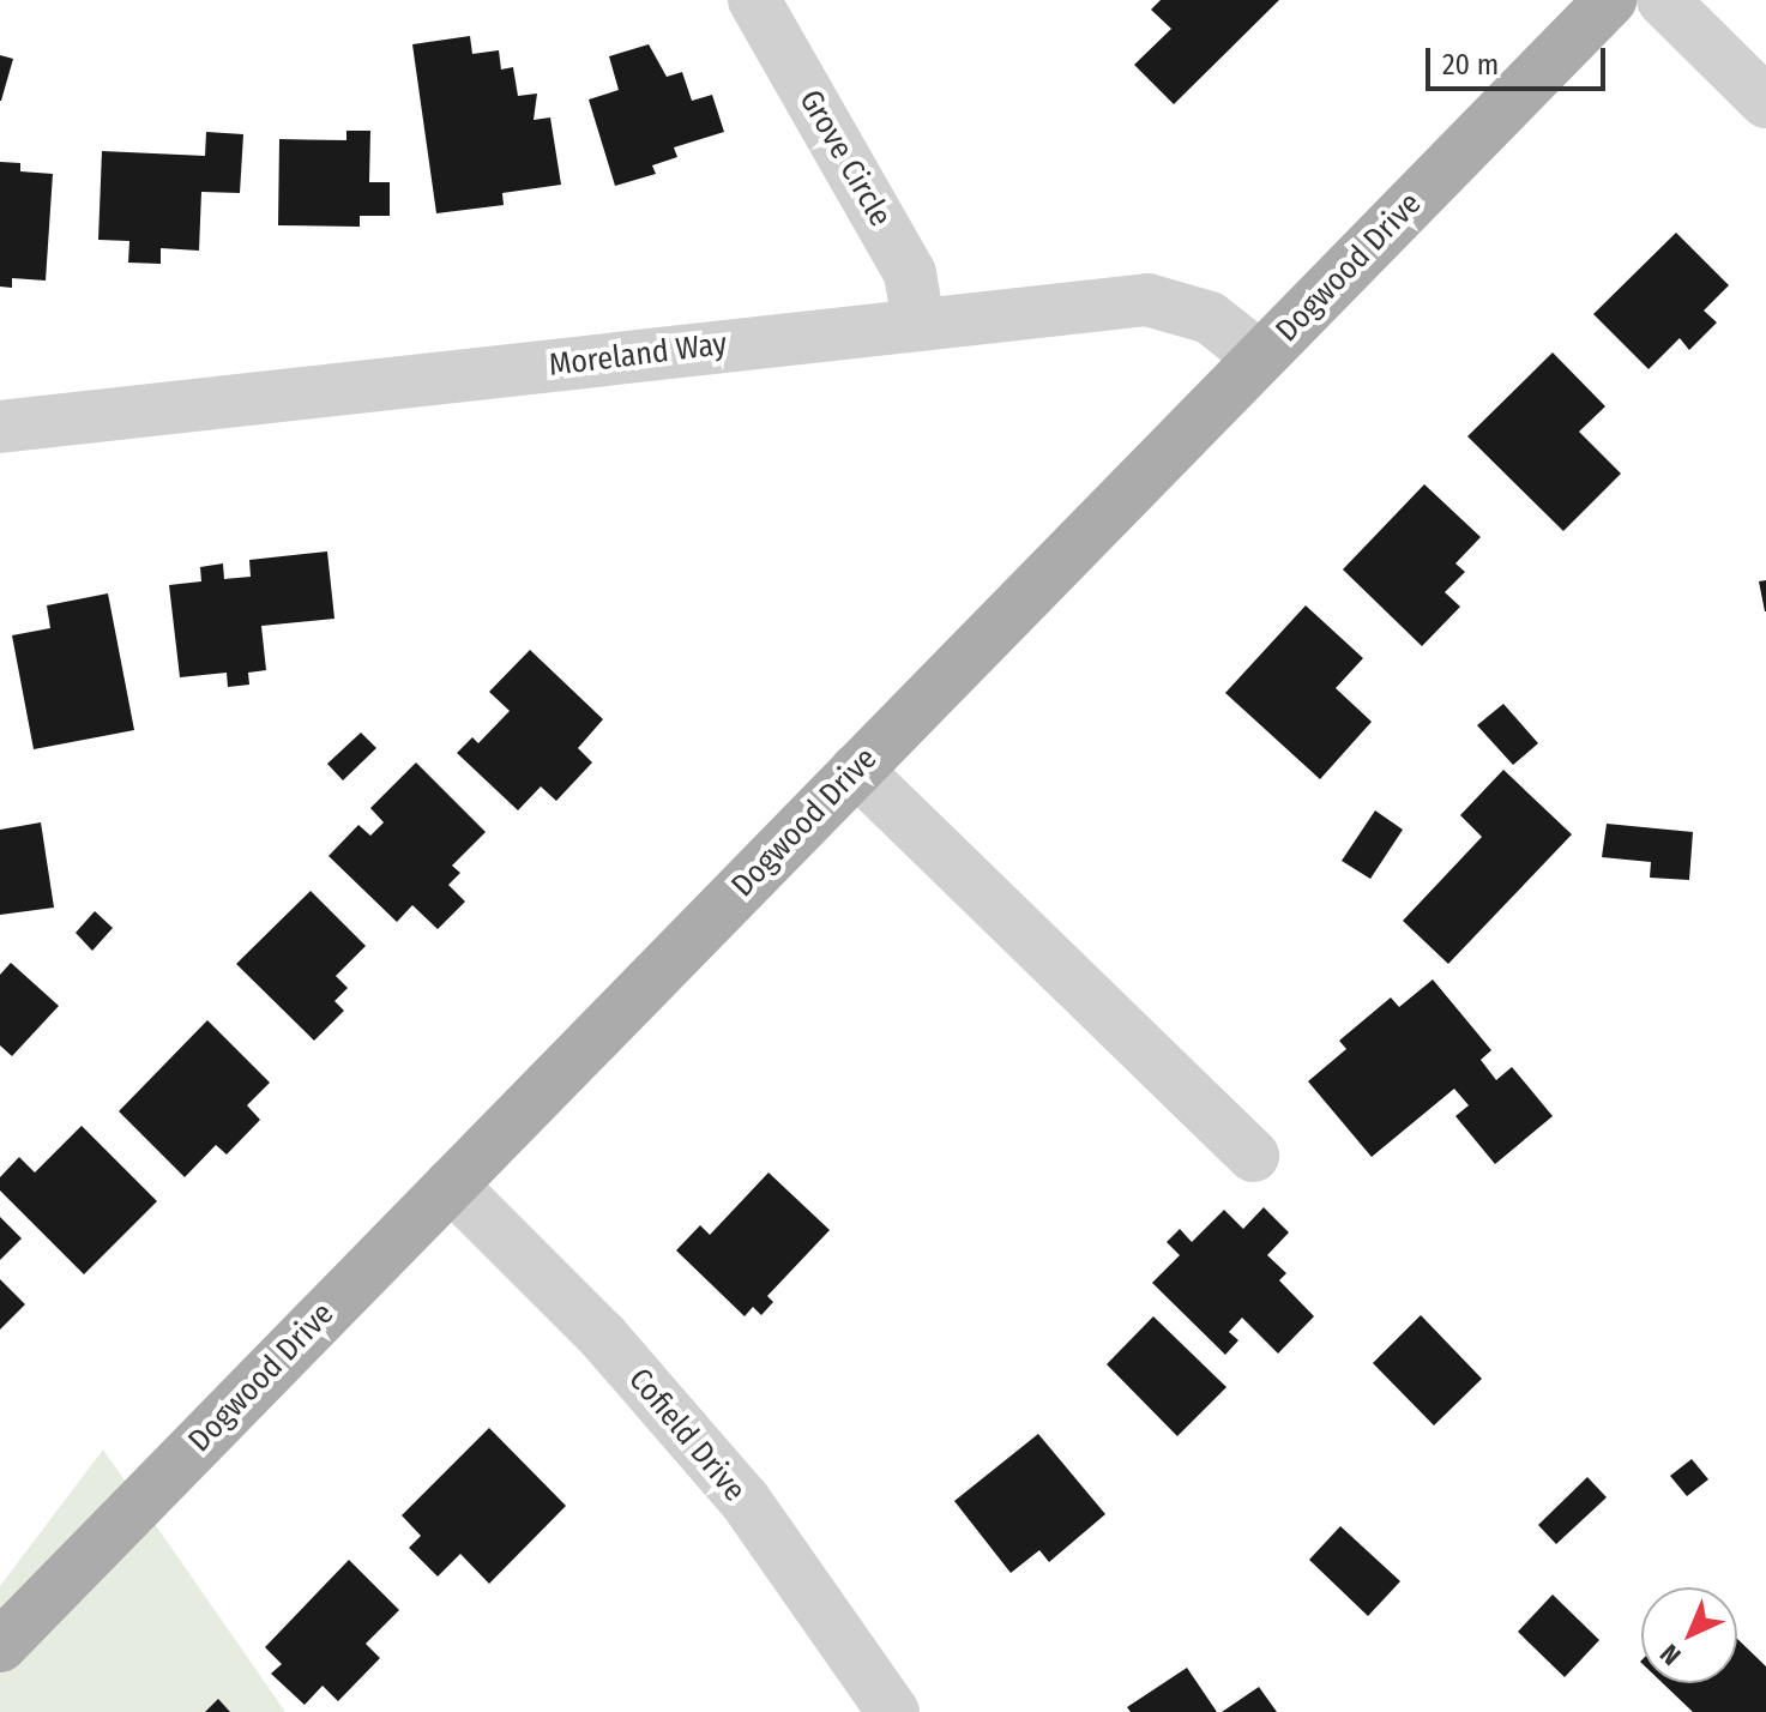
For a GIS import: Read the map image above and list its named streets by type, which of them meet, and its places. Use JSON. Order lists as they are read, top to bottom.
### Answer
{
  "streets": {
    "main road": ["Dogwood Drive"],
    "street": ["Grove Circle", "Moreland Way", "Cofield Drive"]
  },
  "crossings": [
    ["Grove Circle", "Moreland Way"],
    ["Dogwood Drive", "Moreland Way"],
    ["Dogwood Drive", "Cofield Drive"]
  ],
  "scale_bar": "20 m",
  "north": "bottom left"
}
